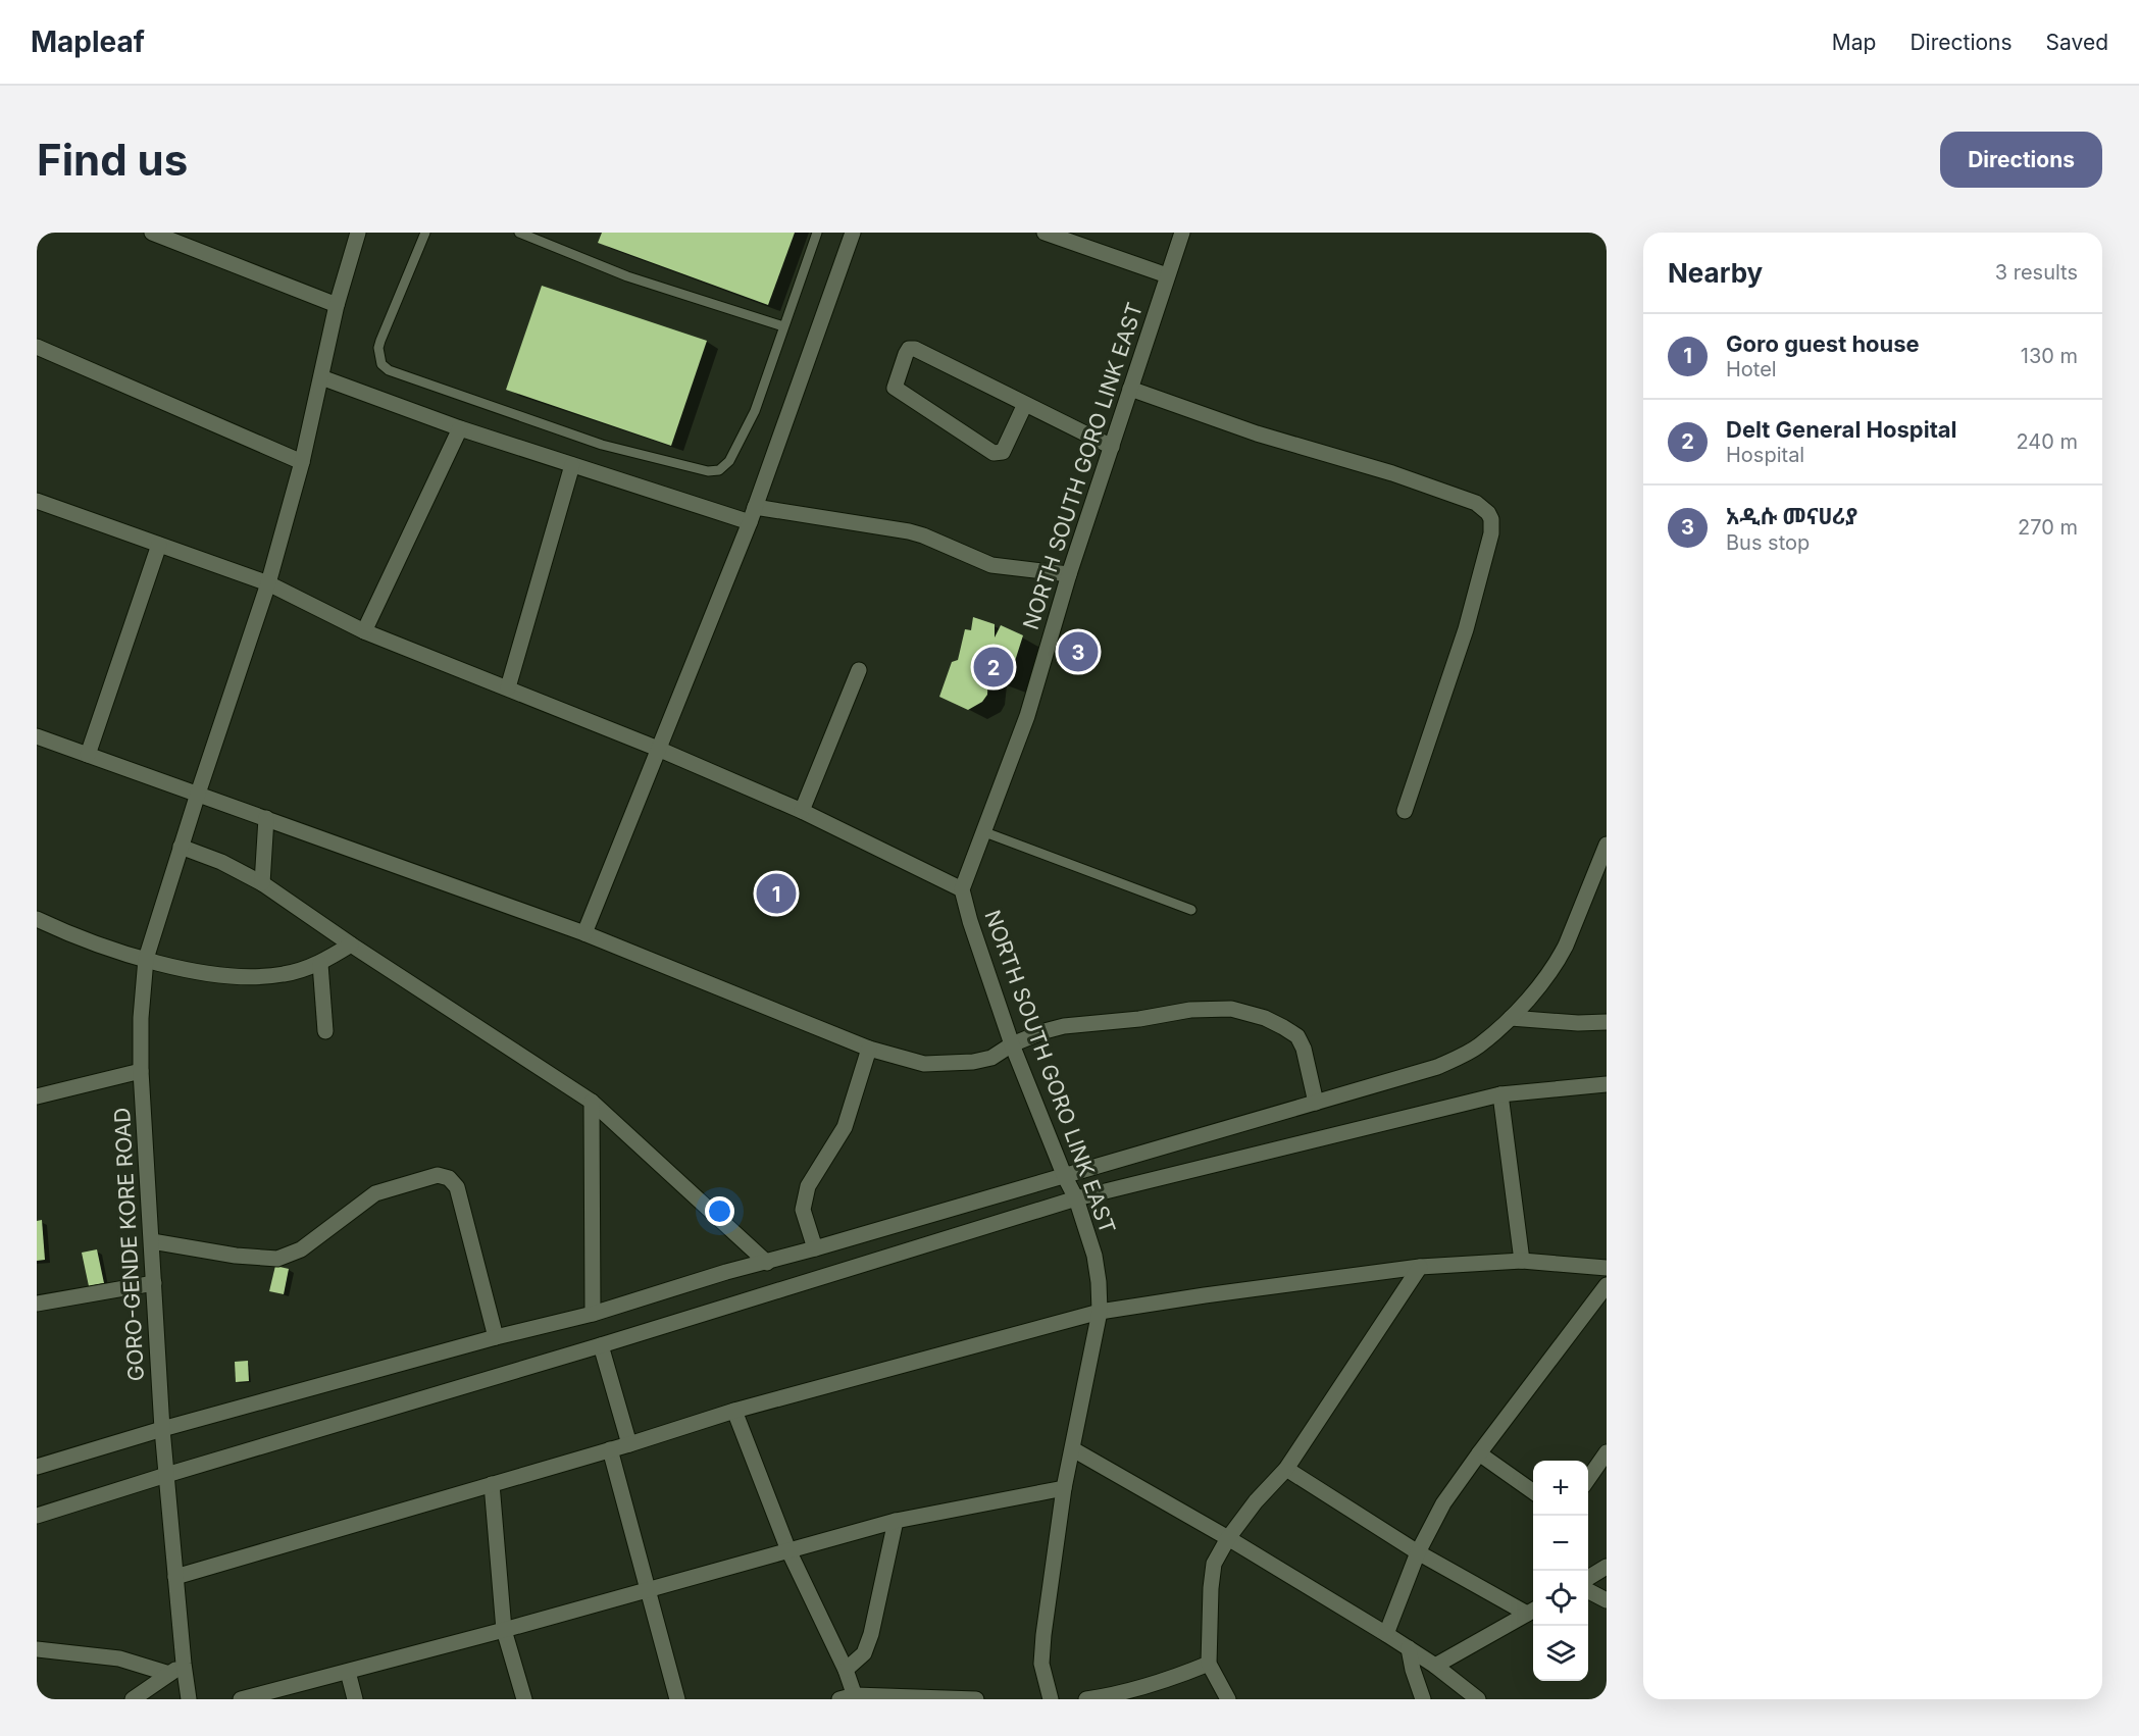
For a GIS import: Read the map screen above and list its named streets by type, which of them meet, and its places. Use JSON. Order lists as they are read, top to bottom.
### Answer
{
  "streets": {
    "street": ["NORTH SOUTH GORO LINK EAST", "GORO-GENDE KORE ROAD"]
  },
  "page": {
    "header": "Mapleaf",
    "nav": ["Map", "Directions", "Saved"],
    "buttons": "Directions",
    "title": "Find us",
    "heading": ["Nearby", "3 results"],
    "list": [
      {
        "mark": "1",
        "name": "Goro guest house",
        "note": "Hotel",
        "value": "130 m"
      },
      {
        "mark": "2",
        "name": "Delt General Hospital",
        "note": "Hospital",
        "value": "240 m"
      },
      {
        "mark": "3",
        "name": "አዲሱ መናሀሪያ",
        "note": "Bus stop",
        "value": "270 m"
      }
    ],
    "pins": ["3", "2", "1"],
    "map_buttons": ["+", "−"]
  }
}
